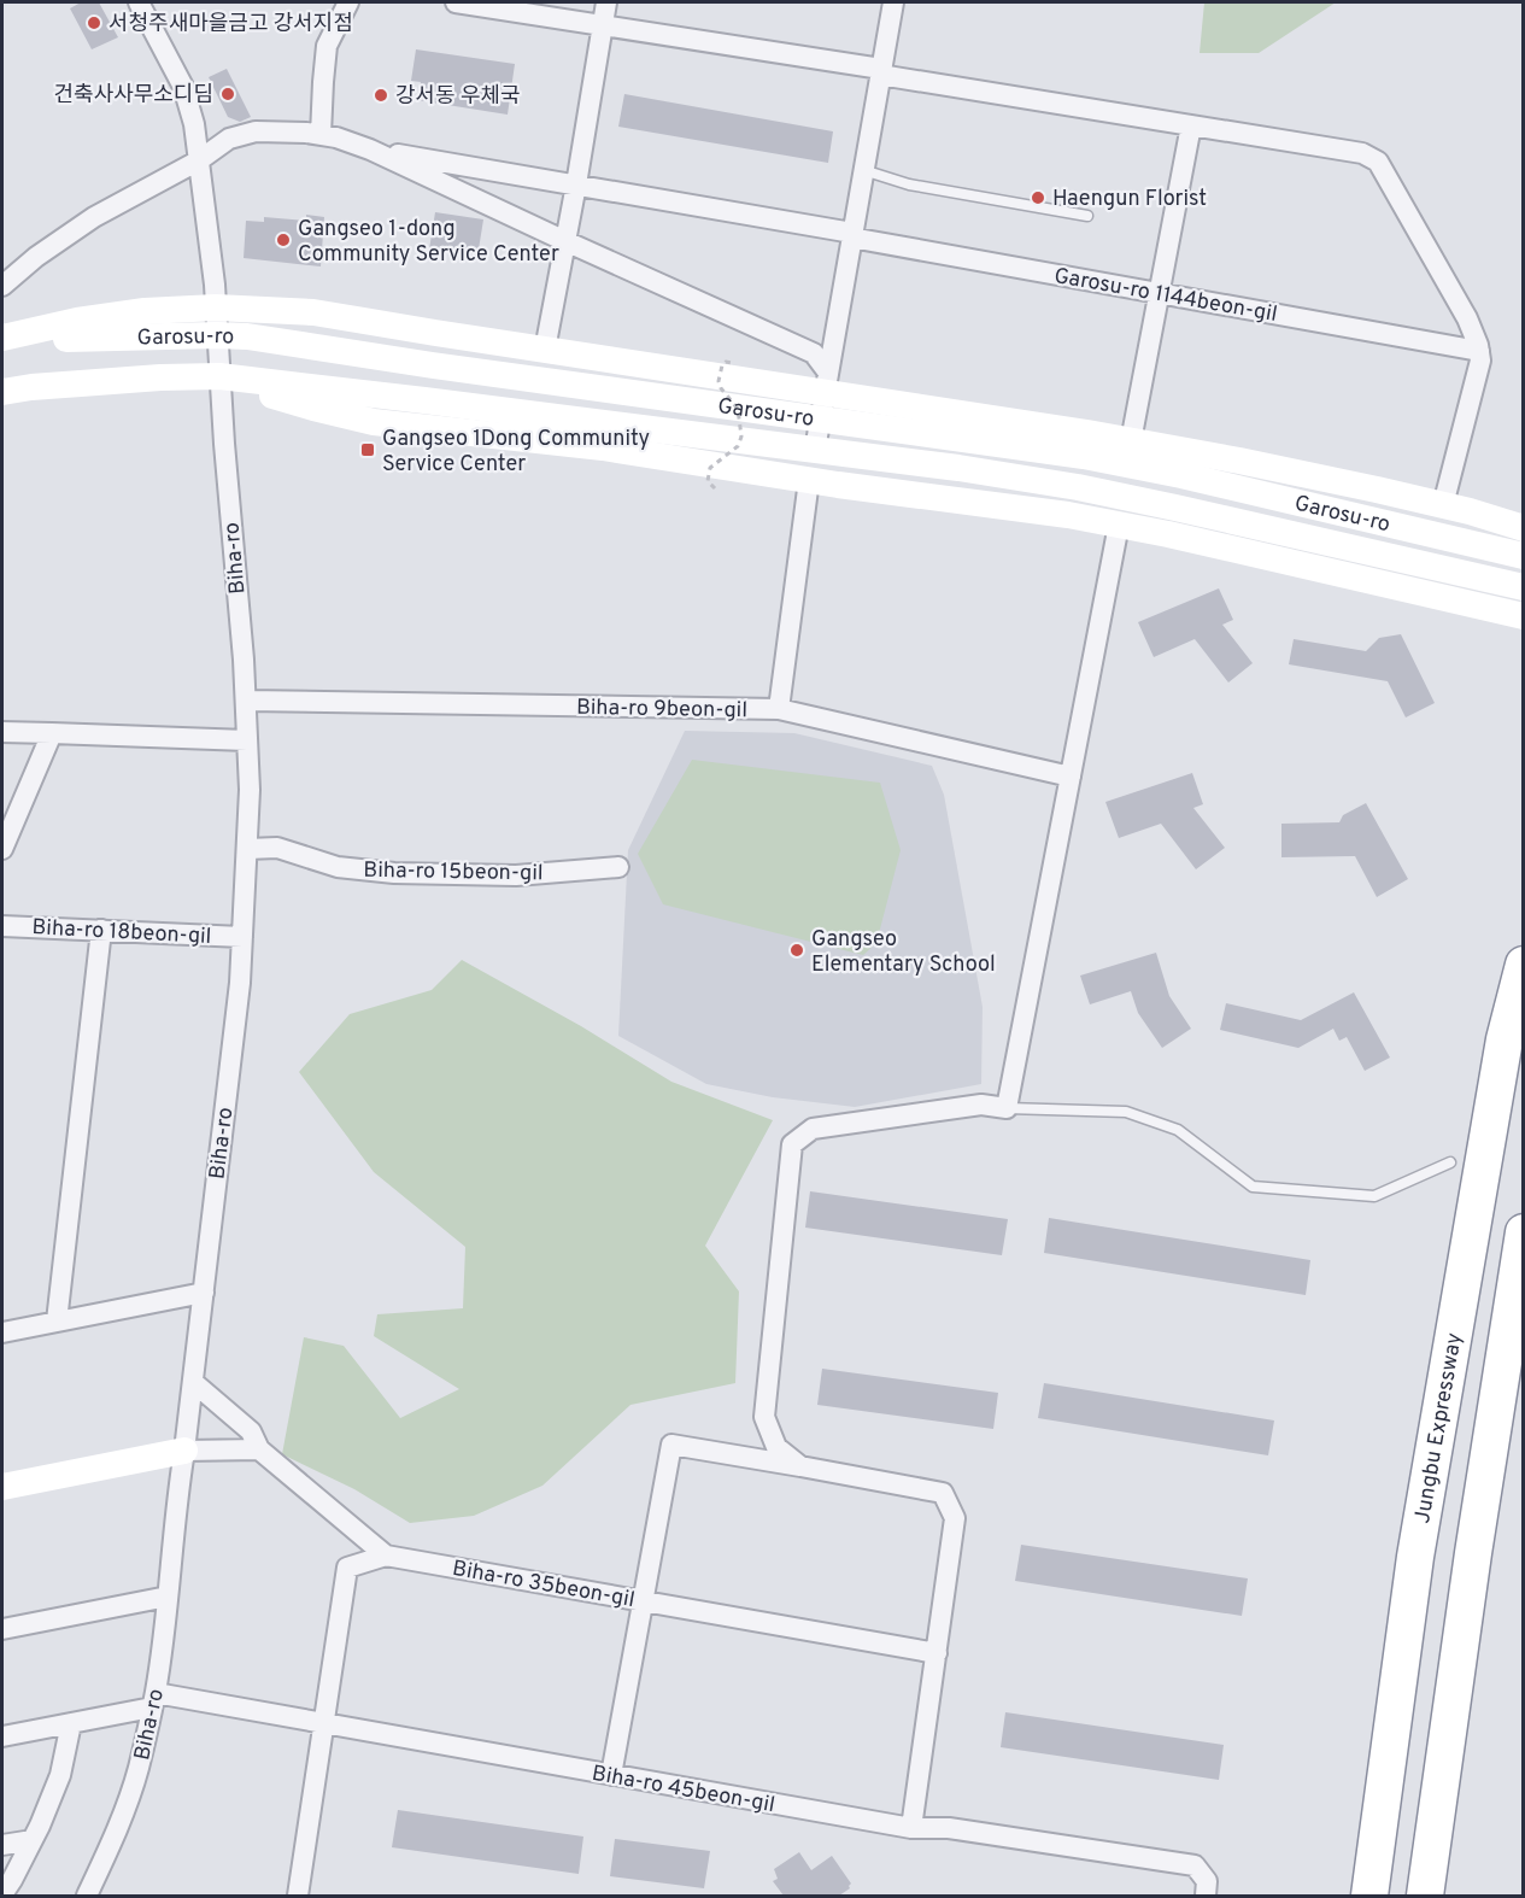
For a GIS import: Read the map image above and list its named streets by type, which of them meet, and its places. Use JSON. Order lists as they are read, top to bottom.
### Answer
{
  "streets": {
    "highway": ["Jungbu Expressway"],
    "main road": ["Garosu-ro"],
    "street": [
      "Garosu-ro 1144beon-gil",
      "Biha-ro",
      "Biha-ro 9beon-gil",
      "Biha-ro 15beon-gil",
      "Biha-ro 18beon-gil",
      "Biha-ro 35beon-gil",
      "Biha-ro 45beon-gil"
    ]
  },
  "crossings": [
    ["Garosu-ro", "Biha-ro"],
    ["Biha-ro", "Biha-ro 9beon-gil"],
    ["Biha-ro", "Biha-ro 15beon-gil"],
    ["Biha-ro", "Biha-ro 18beon-gil"],
    ["Biha-ro", "Biha-ro 35beon-gil"],
    ["Biha-ro", "Biha-ro 45beon-gil"]
  ],
  "places": {
    "other": [
      "서청주새마을금고 강서지점",
      "건축사사무소디딤",
      "강서동 우체국",
      "Haengun Florist",
      "Gangseo 1-dong Community Service Center",
      "Gangseo Elementary School"
    ],
    "transit": ["Gangseo 1Dong Community Service Center"]
  }
}
